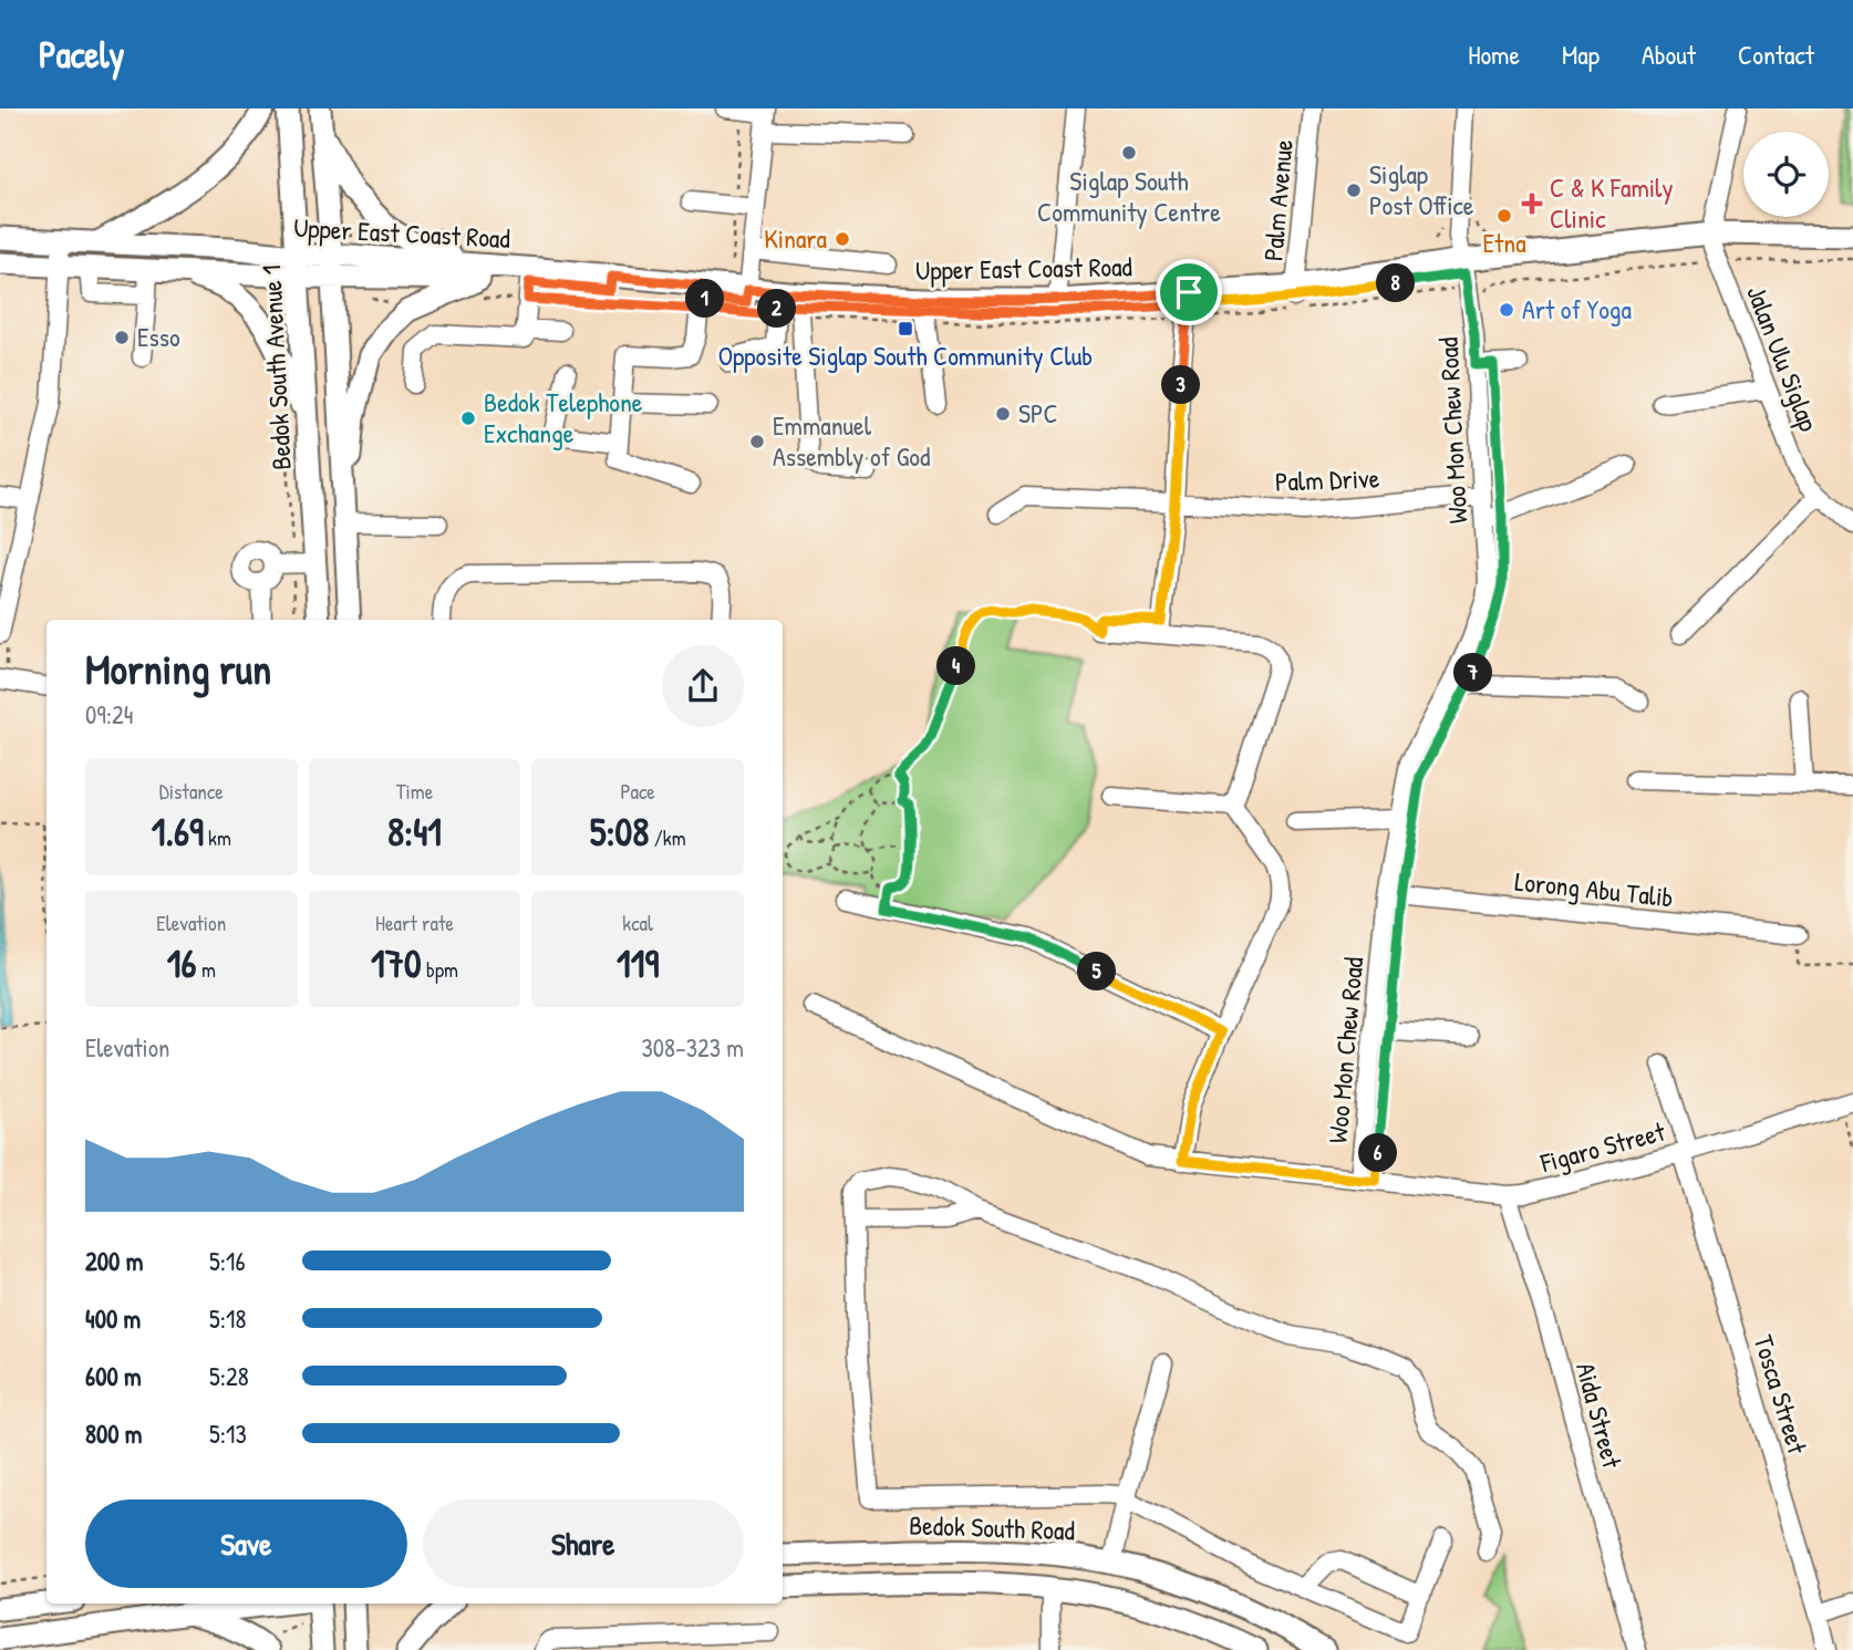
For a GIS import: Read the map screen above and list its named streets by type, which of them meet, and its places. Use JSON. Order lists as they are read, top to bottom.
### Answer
{
  "streets": {
    "main road": ["Upper East Coast Road", "Bedok South Avenue 1", "Bedok South Road"],
    "street": [
      "Palm Avenue",
      "Jalan Ulu Siglap",
      "Woo Mon Chew Road",
      "Palm Drive",
      "Lorong Abu Talib",
      "Figaro Street",
      "Tosca Street",
      "Aida Street"
    ]
  },
  "crossings": [
    ["Palm Avenue", "Upper East Coast Road"],
    ["Upper East Coast Road", "Jalan Ulu Siglap"],
    ["Upper East Coast Road", "Bedok South Avenue 1"],
    ["Upper East Coast Road", "Woo Mon Chew Road"],
    ["Woo Mon Chew Road", "Palm Drive"],
    ["Woo Mon Chew Road", "Lorong Abu Talib"],
    ["Woo Mon Chew Road", "Figaro Street"],
    ["Figaro Street", "Tosca Street"],
    ["Figaro Street", "Aida Street"]
  ],
  "places": {
    "other": [
      "Siglap South Community Centre",
      "Siglap Post Office",
      "Etna",
      "Kinara",
      "Art of Yoga",
      "Esso",
      "SPC",
      "Bedok Telephone Exchange",
      "Emmanuel Assembly of God"
    ],
    "health": ["C & K Family Clinic"],
    "transit": ["Opposite Siglap South Community Club"]
  },
  "page": {
    "header": "Pacely",
    "nav": [
      "Home",
      "Map",
      "About",
      "Contact"
    ],
    "pins": [
      "8",
      "1",
      "2",
      "3",
      "4",
      "7",
      "5",
      "6"
    ],
    "heading": ["Morning run", "09:24"],
    "stats": [
      ["Distance", "1.69 km"],
      ["Time", "8:41"],
      ["Pace", "5:08 /km"],
      ["Elevation", "16 m"],
      ["Heart rate", "170 bpm"],
      ["kcal", "119"]
    ],
    "chart": ["Elevation", "308–323 m"],
    "list": [
      {
        "name": "200 m",
        "note": "5:16"
      },
      {
        "name": "400 m",
        "note": "5:18"
      },
      {
        "name": "600 m",
        "note": "5:28"
      },
      {
        "name": "800 m",
        "note": "5:13"
      }
    ],
    "buttons": ["Save", "Share"]
  }
}
